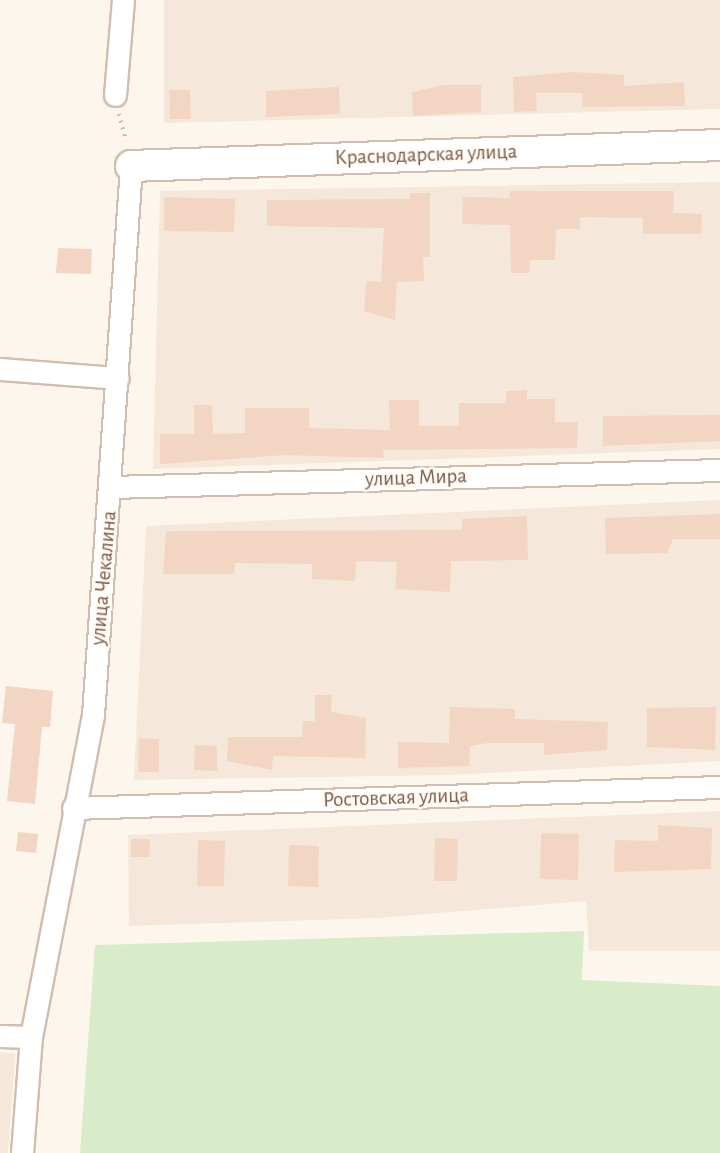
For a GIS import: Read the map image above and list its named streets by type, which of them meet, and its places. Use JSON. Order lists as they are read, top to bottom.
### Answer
{
  "streets": {
    "street": [
      "Краснодарская улица",
      "улица Мира",
      "улица Чекалина",
      "Ростовская улица"
    ]
  },
  "crossings": [
    ["Краснодарская улица", "улица Чекалина"],
    ["улица Мира", "улица Чекалина"],
    ["улица Чекалина", "Ростовская улица"]
  ]
}
